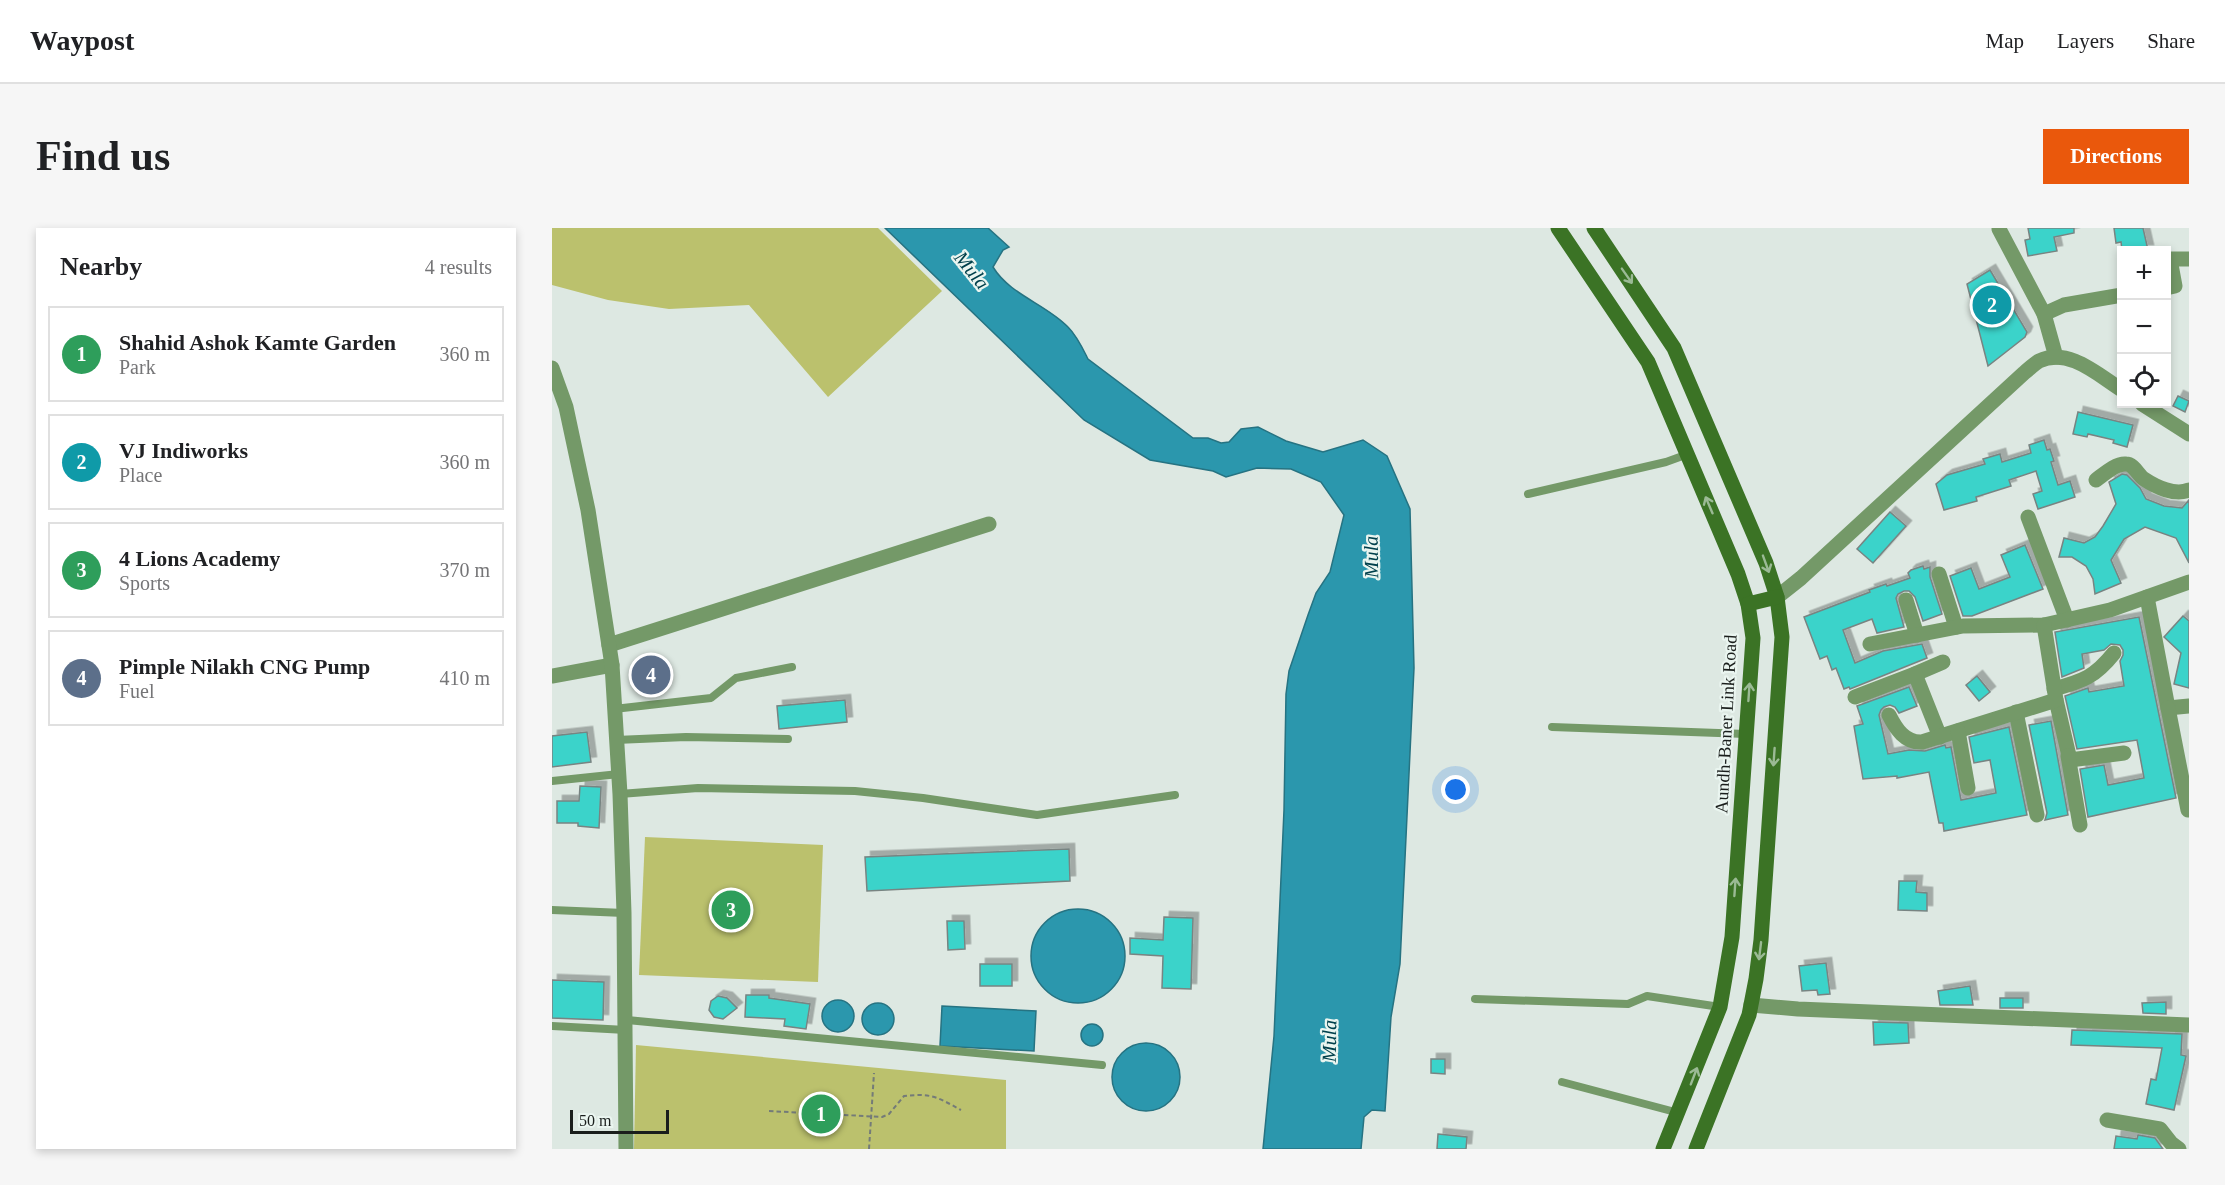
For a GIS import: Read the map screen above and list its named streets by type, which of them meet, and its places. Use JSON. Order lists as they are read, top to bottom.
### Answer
{
  "streets": {
    "main road": ["Aundh-Baner Link Road"]
  },
  "water": ["Mula"],
  "scale_bar": "50 m",
  "page": {
    "header": "Waypost",
    "nav": ["Map", "Layers", "Share"],
    "buttons": "Directions",
    "title": "Find us",
    "heading": ["Nearby", "4 results"],
    "map_buttons": ["+", "−"],
    "pins": [
      "2",
      "4",
      "3",
      "1"
    ],
    "list": [
      {
        "mark": "1",
        "name": "Shahid Ashok Kamte Garden",
        "note": "Park",
        "value": "360 m"
      },
      {
        "mark": "2",
        "name": "VJ Indiworks",
        "note": "Place",
        "value": "360 m"
      },
      {
        "mark": "3",
        "name": "4 Lions Academy",
        "note": "Sports",
        "value": "370 m"
      },
      {
        "mark": "4",
        "name": "Pimple Nilakh CNG Pump",
        "note": "Fuel",
        "value": "410 m"
      }
    ],
    "scale": "50 m"
  }
}
